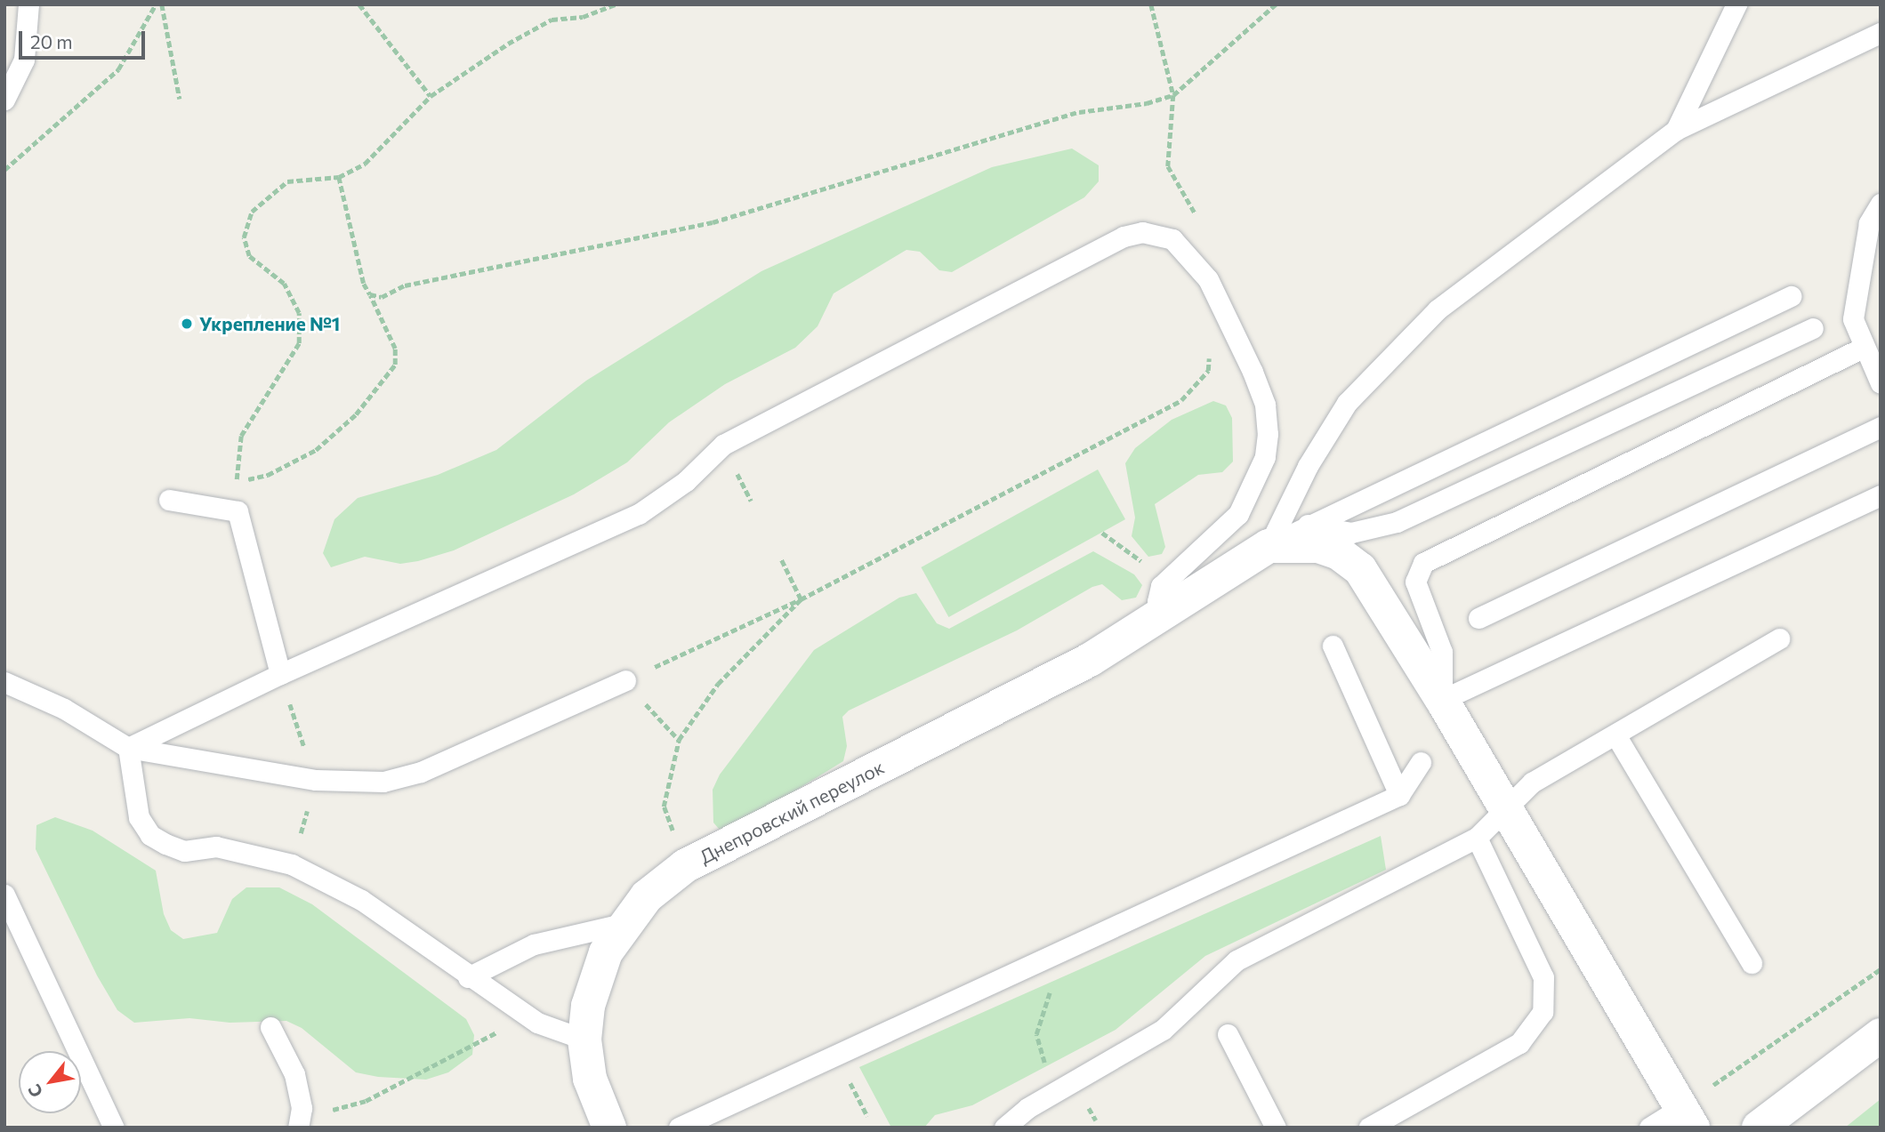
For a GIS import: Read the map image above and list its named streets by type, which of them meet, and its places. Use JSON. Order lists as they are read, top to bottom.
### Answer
{
  "streets": {
    "street": ["Днепровский переулок"]
  },
  "places": ["Укрепление №1"],
  "scale_bar": "20 m",
  "north": "bottom left"
}
